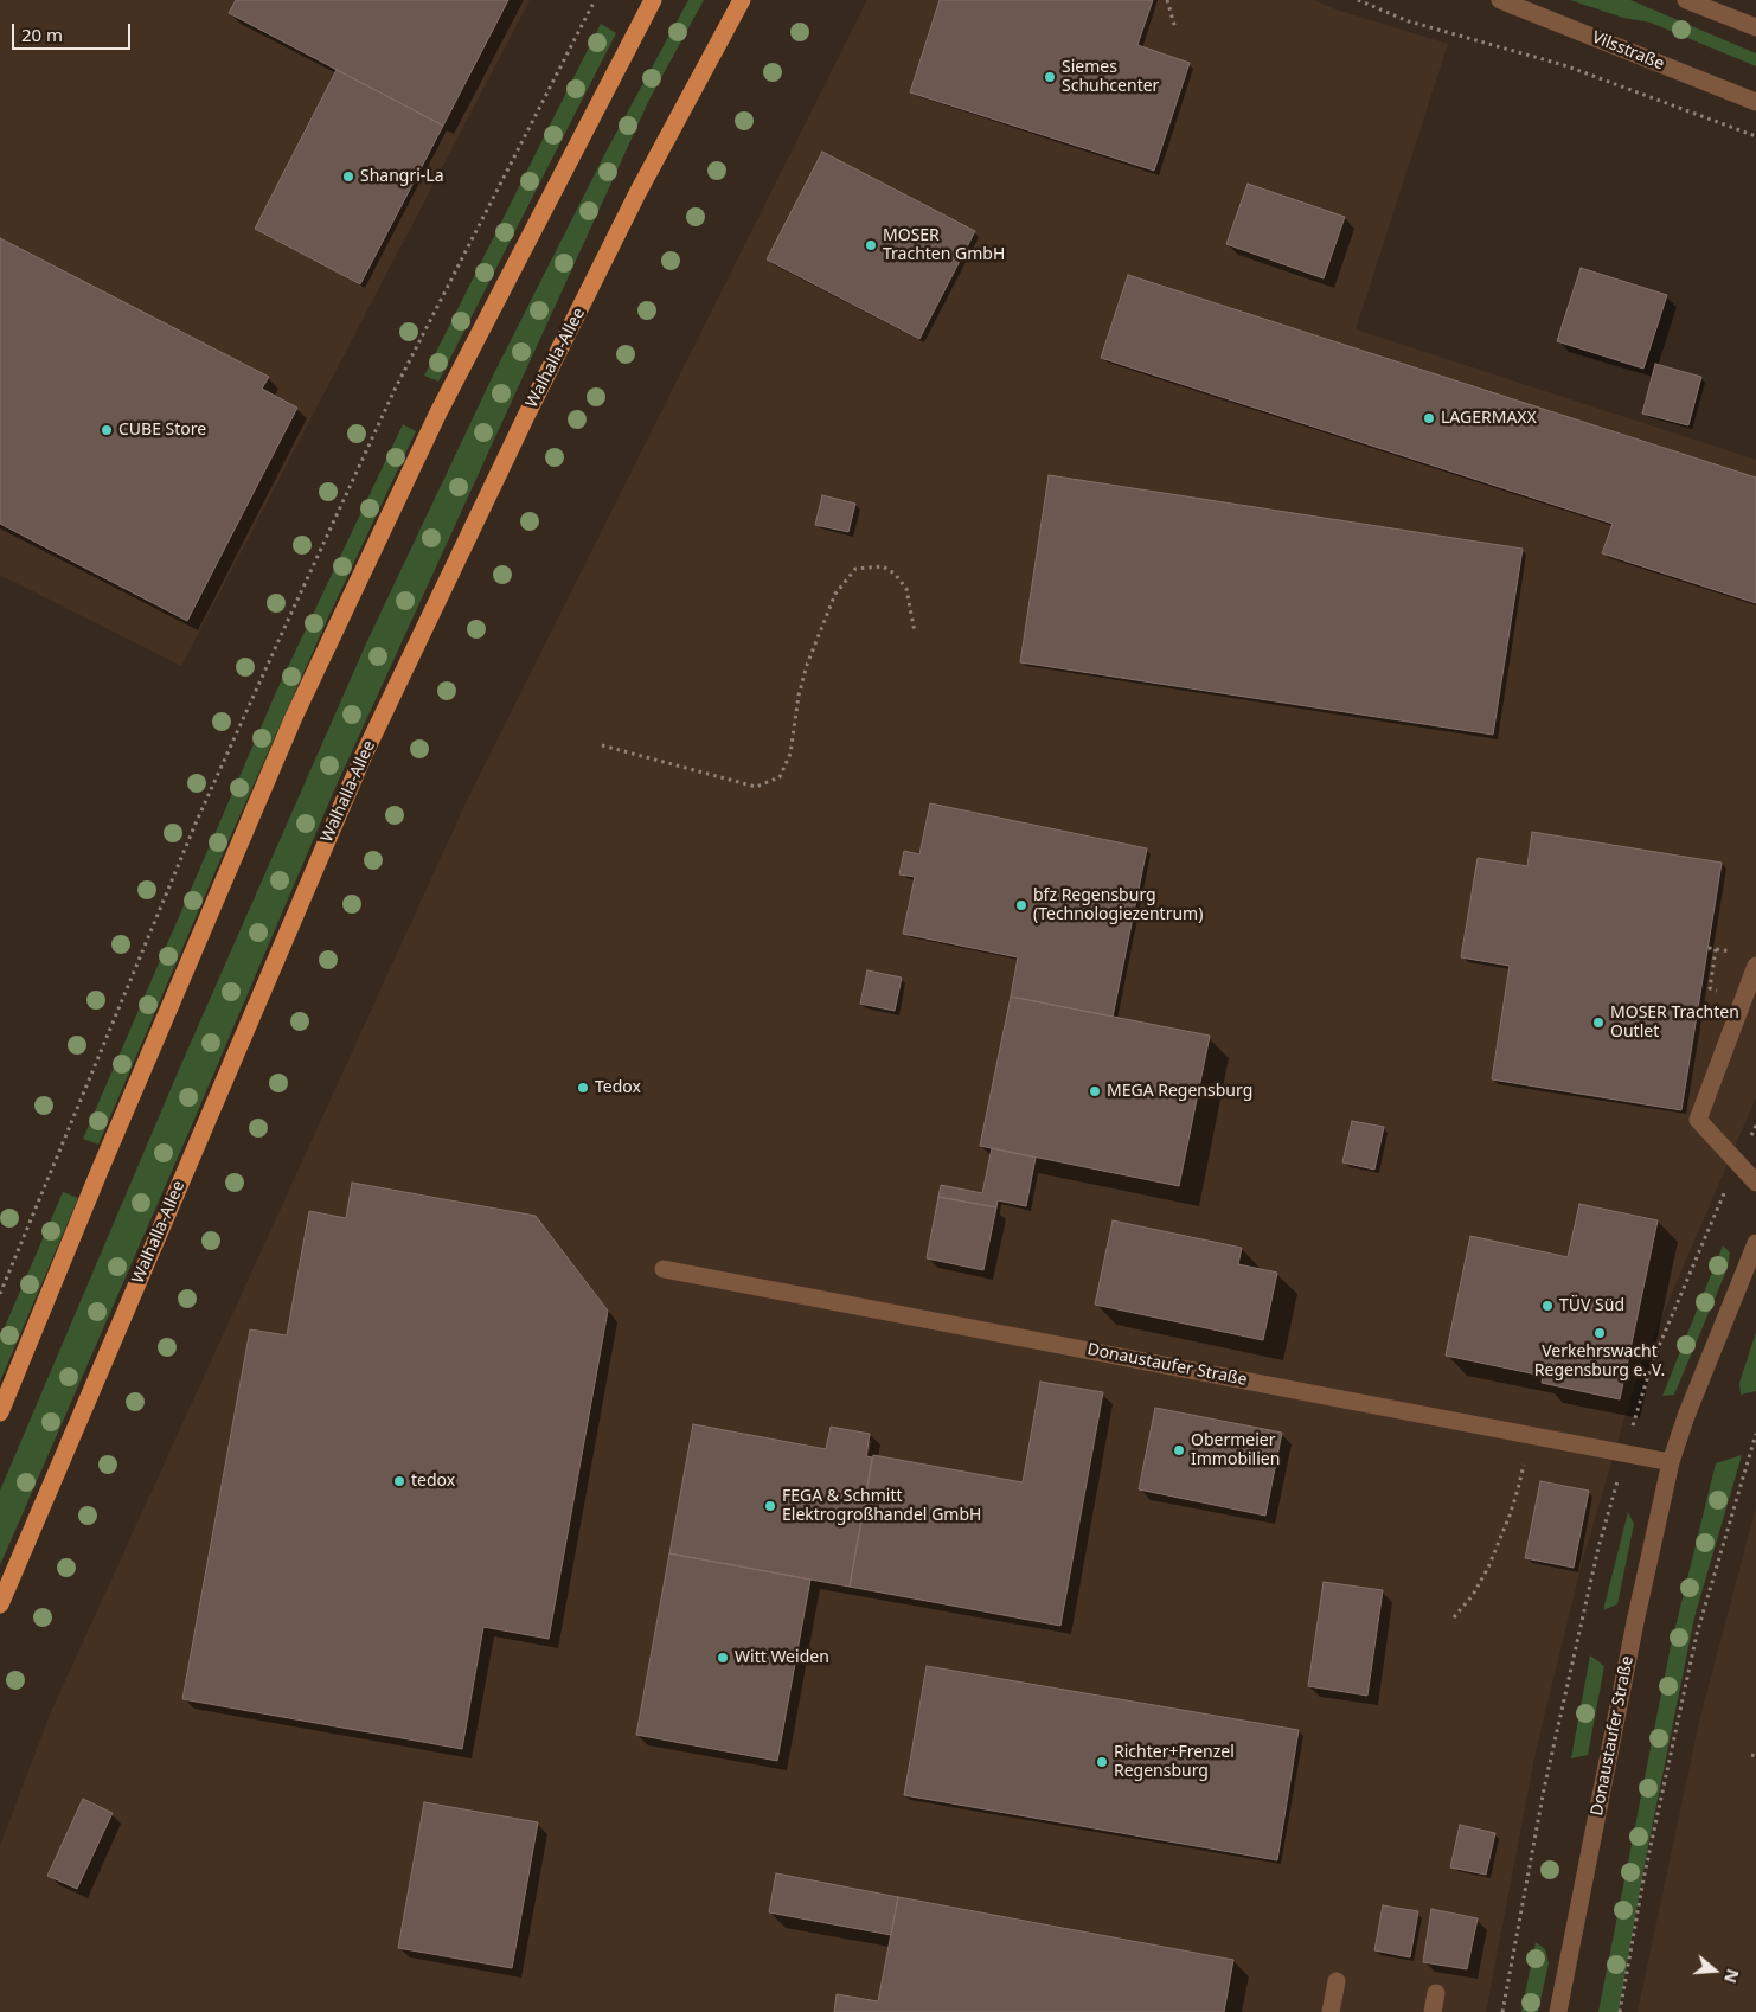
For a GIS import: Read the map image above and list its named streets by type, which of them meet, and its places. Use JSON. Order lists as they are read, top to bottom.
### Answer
{
  "streets": {
    "main road": ["Walhalla-Allee"],
    "street": ["Vilsstraße", "Donaustaufer Straße"]
  },
  "places": [
    "Siemes Schuhcenter",
    "Shangri-La",
    "MOSER Trachten GmbH",
    "LAGERMAXX",
    "CUBE Store",
    "bfz Regensburg (Technologiezentrum)",
    "MOSER Trachten Outlet",
    "Tedox",
    "MEGA Regensburg",
    "TÜV Süd",
    "Verkehrswacht Regensburg e. V.",
    "Obermeier Immobilien",
    "tedox",
    "FEGA & Schmitt Elektrogroßhandel GmbH",
    "Witt Weiden",
    "Richter+Frenzel Regensburg"
  ],
  "scale_bar": "20 m",
  "north": "right"
}
